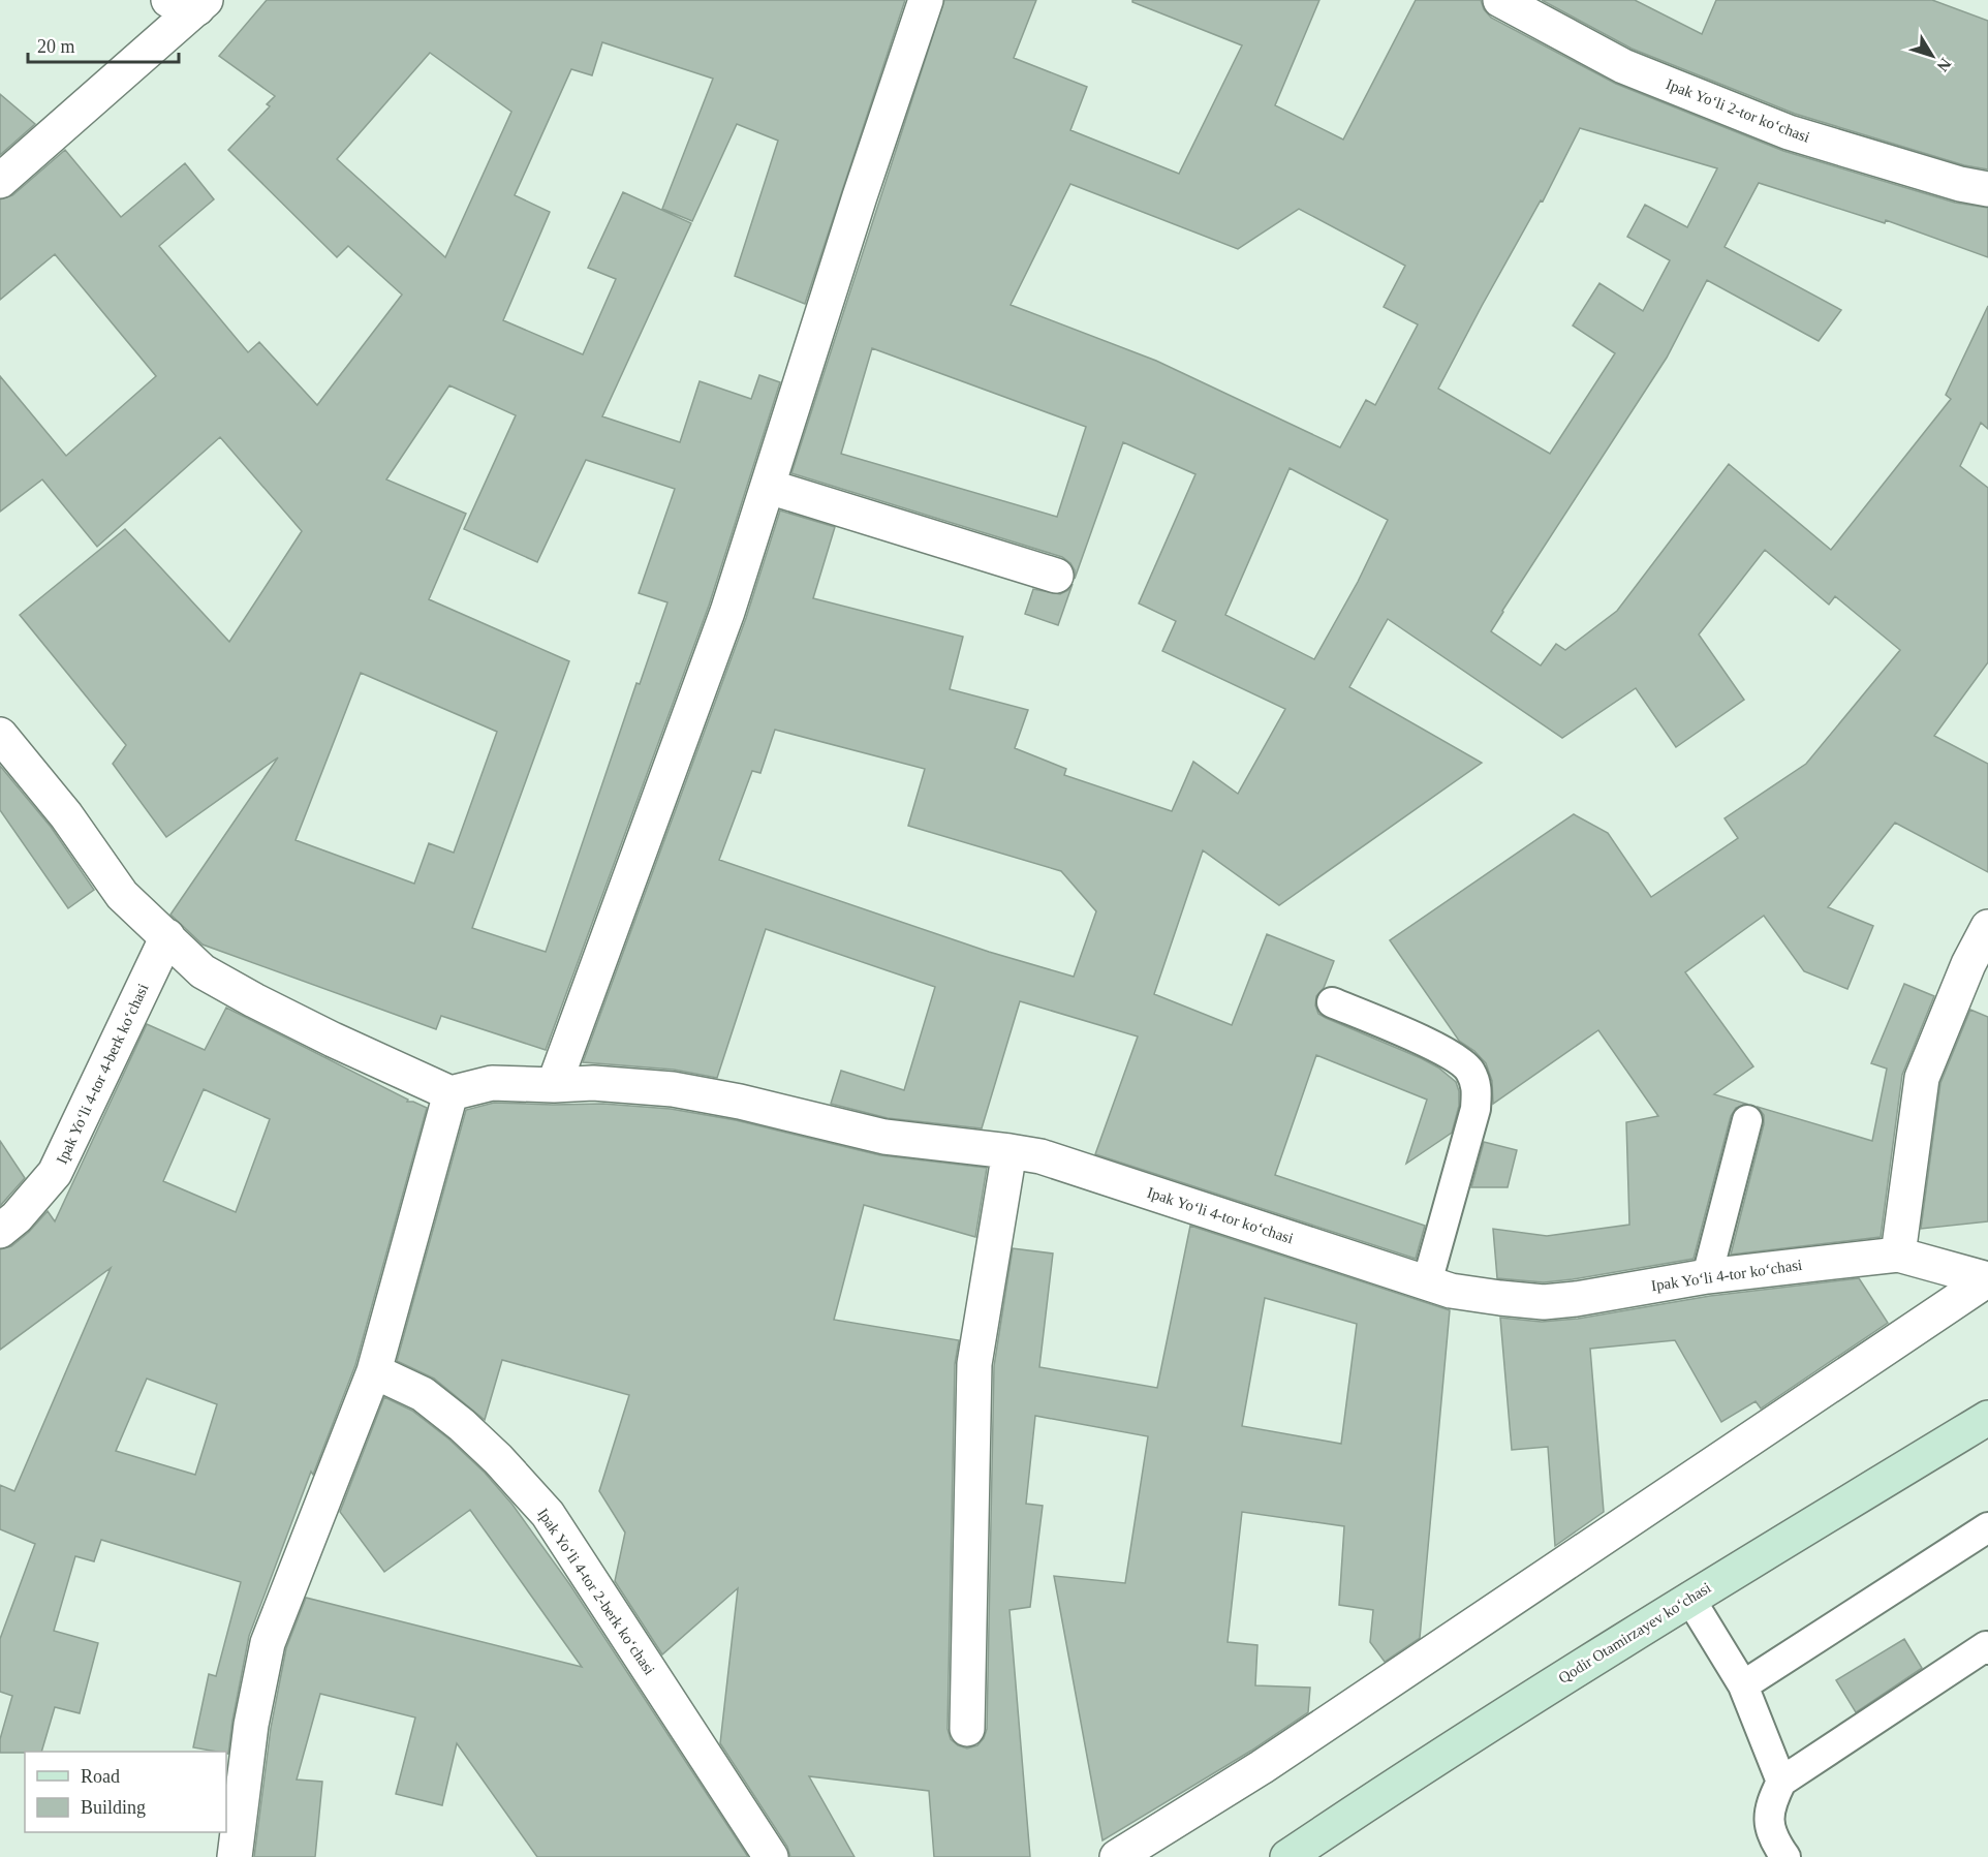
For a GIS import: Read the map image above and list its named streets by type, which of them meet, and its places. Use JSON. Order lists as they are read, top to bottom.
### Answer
{
  "streets": {
    "main road": ["Qodir Otamirzayev koʻchasi"],
    "street": [
      "Ipak Yoʻli 2-tor koʻchasi",
      "Ipak Yoʻli 4-tor 4-berk koʻchasi",
      "Ipak Yoʻli 4-tor koʻchasi",
      "Ipak Yoʻli 4-tor 2-berk koʻchasi"
    ]
  },
  "legend": ["Road", "Building"],
  "scale_bar": "20 m",
  "north": "bottom right"
}
